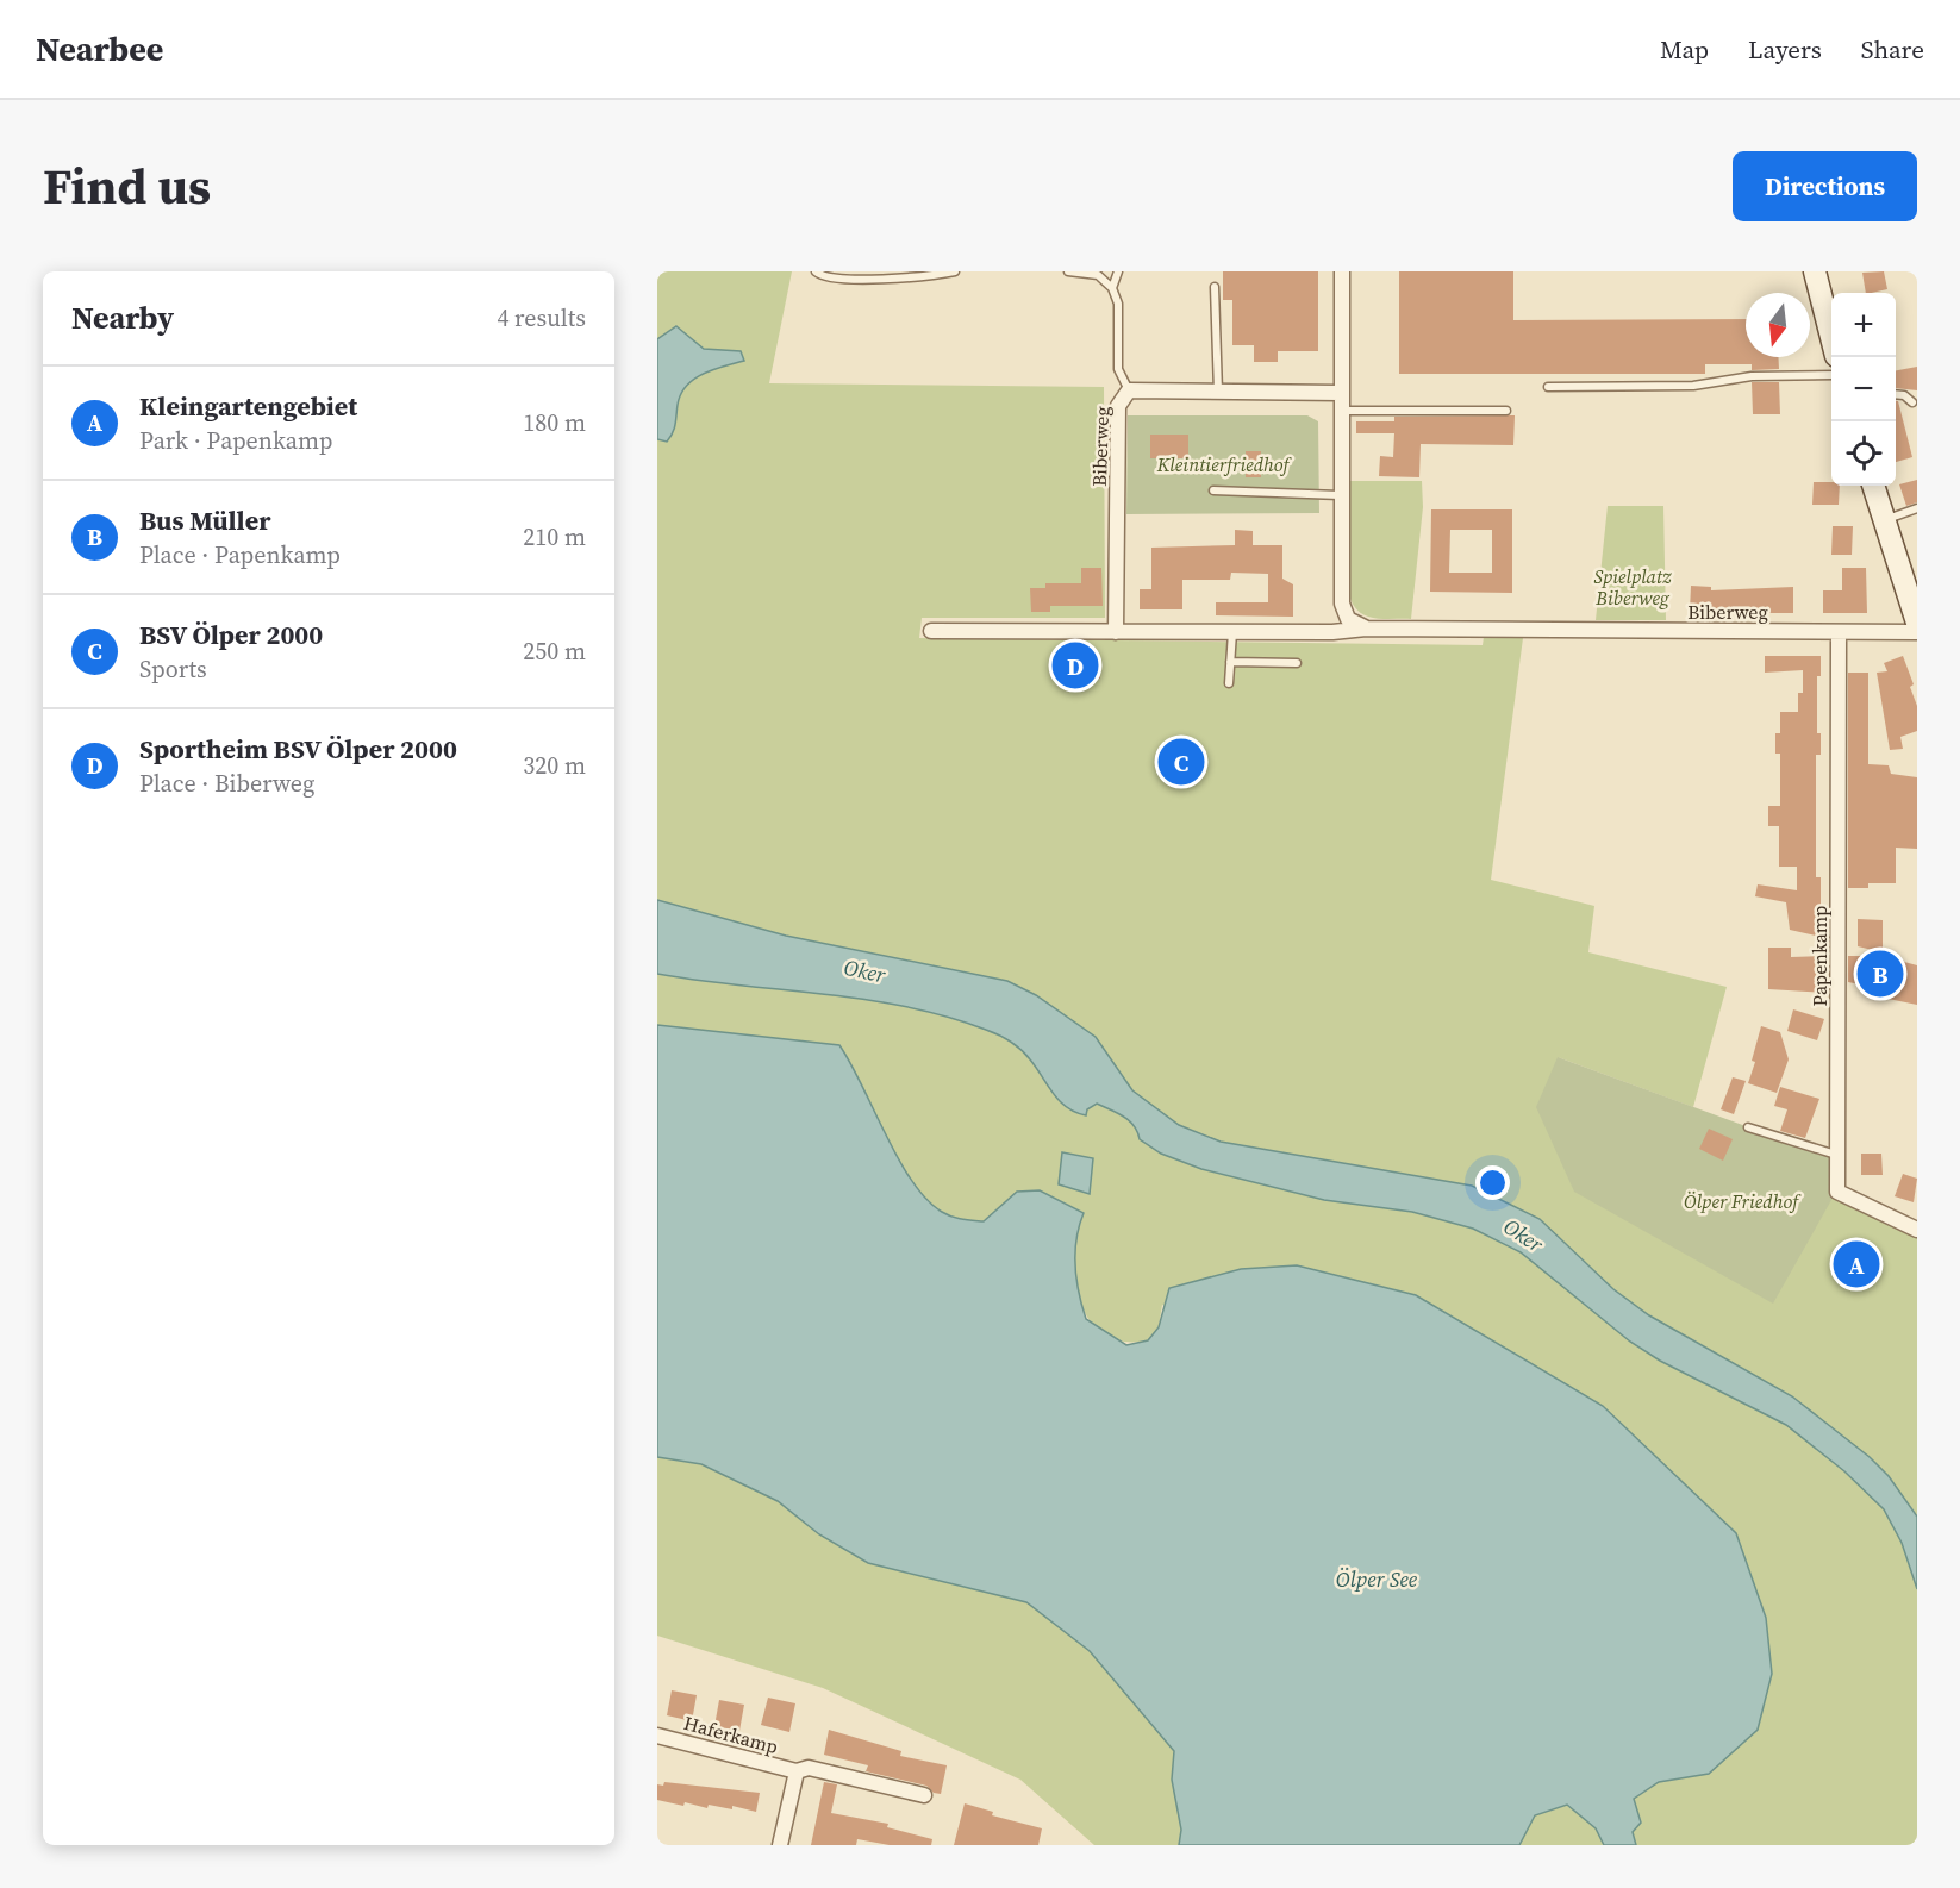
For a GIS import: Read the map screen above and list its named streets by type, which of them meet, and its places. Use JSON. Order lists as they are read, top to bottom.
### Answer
{
  "streets": {
    "street": ["Biberweg", "Papenkamp", "Haferkamp"]
  },
  "crossings": [
    ["Biberweg", "Papenkamp"]
  ],
  "water": ["Oker", "Ölper See"],
  "parks": ["Kleintierfriedhof", "Spielplatz Biberweg", "Ölper Friedhof"],
  "north": "bottom",
  "page": {
    "header": "Nearbee",
    "nav": ["Map", "Layers", "Share"],
    "title": "Find us",
    "buttons": "Directions",
    "heading": ["Nearby", "4 results"],
    "map_buttons": ["+", "−"],
    "list": [
      {
        "mark": "A",
        "name": "Kleingartengebiet",
        "note": "Park · Papenkamp",
        "value": "180 m"
      },
      {
        "mark": "B",
        "name": "Bus Müller",
        "note": "Place · Papenkamp",
        "value": "210 m"
      },
      {
        "mark": "C",
        "name": "BSV Ölper 2000",
        "note": "Sports",
        "value": "250 m"
      },
      {
        "mark": "D",
        "name": "Sportheim BSV Ölper 2000",
        "note": "Place · Biberweg",
        "value": "320 m"
      }
    ],
    "pins": [
      "D",
      "C",
      "B",
      "A"
    ]
  }
}
